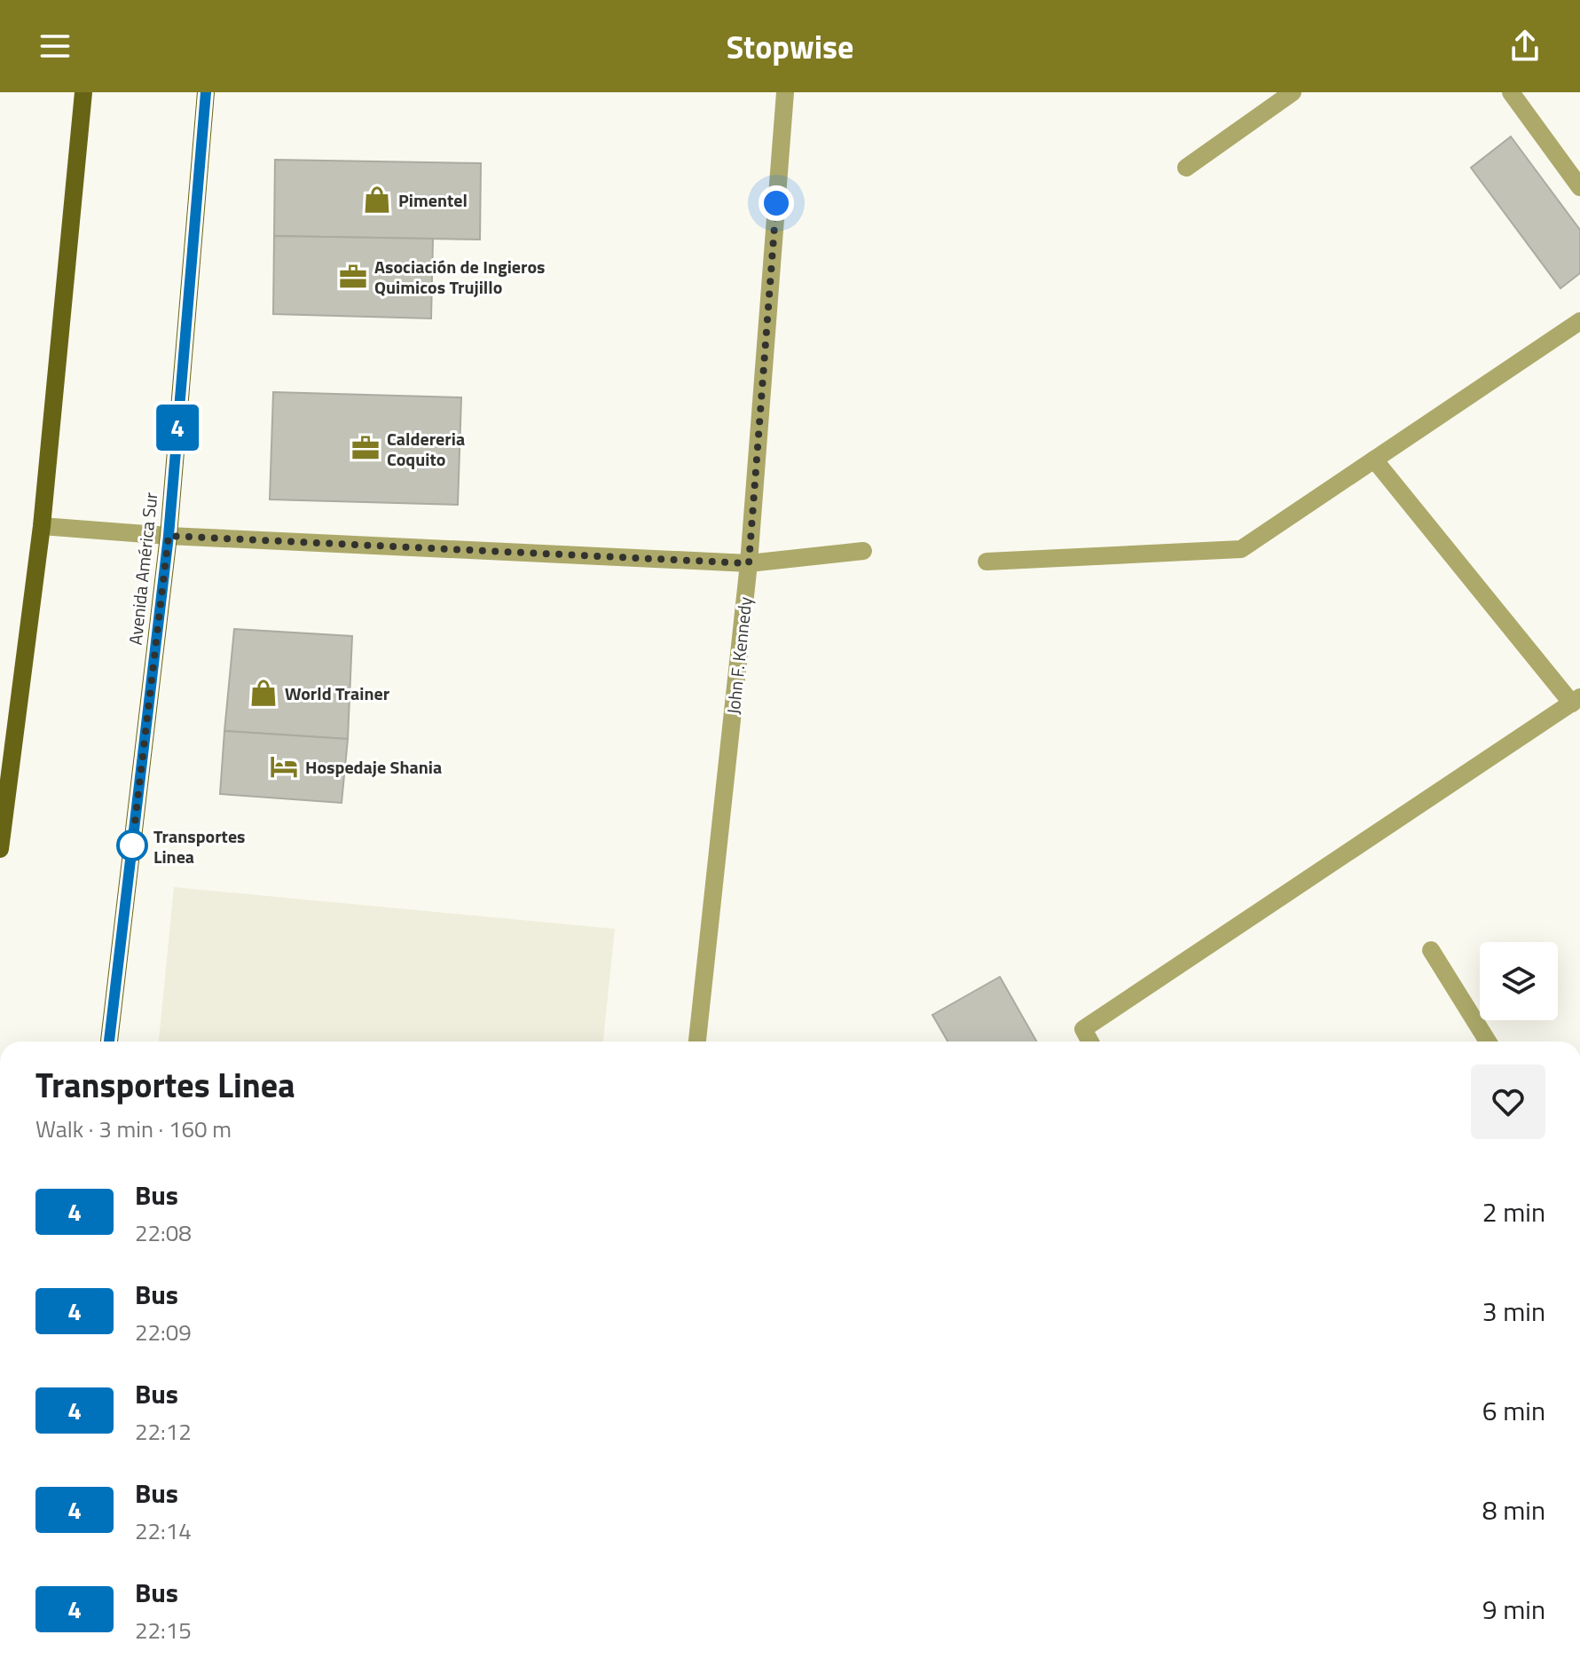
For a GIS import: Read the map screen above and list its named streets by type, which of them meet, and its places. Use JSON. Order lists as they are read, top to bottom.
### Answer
{
  "streets": {
    "main road": ["Avenida América Sur"],
    "street": ["John F. Kennedy"]
  },
  "places": {
    "shop": ["Pimentel", "World Trainer"],
    "office": ["Asociación de Ingieros Quimicos Trujillo", "Caldereria Coquito"],
    "hotel": ["Hospedaje Shania"],
    "other": ["Transportes Linea"]
  },
  "lines": ["bus line 4"],
  "page": {
    "header": "Stopwise",
    "on_map": "4",
    "heading": ["Transportes Linea", "Walk · 3 min · 160 m"],
    "list": [
      {
        "mark": "4",
        "name": "Bus",
        "note": "22:08",
        "value": "2 min"
      },
      {
        "mark": "4",
        "name": "Bus",
        "note": "22:09",
        "value": "3 min"
      },
      {
        "mark": "4",
        "name": "Bus",
        "note": "22:12",
        "value": "6 min"
      },
      {
        "mark": "4",
        "name": "Bus",
        "note": "22:14",
        "value": "8 min"
      },
      {
        "mark": "4",
        "name": "Bus",
        "note": "22:15",
        "value": "9 min"
      }
    ]
  }
}
